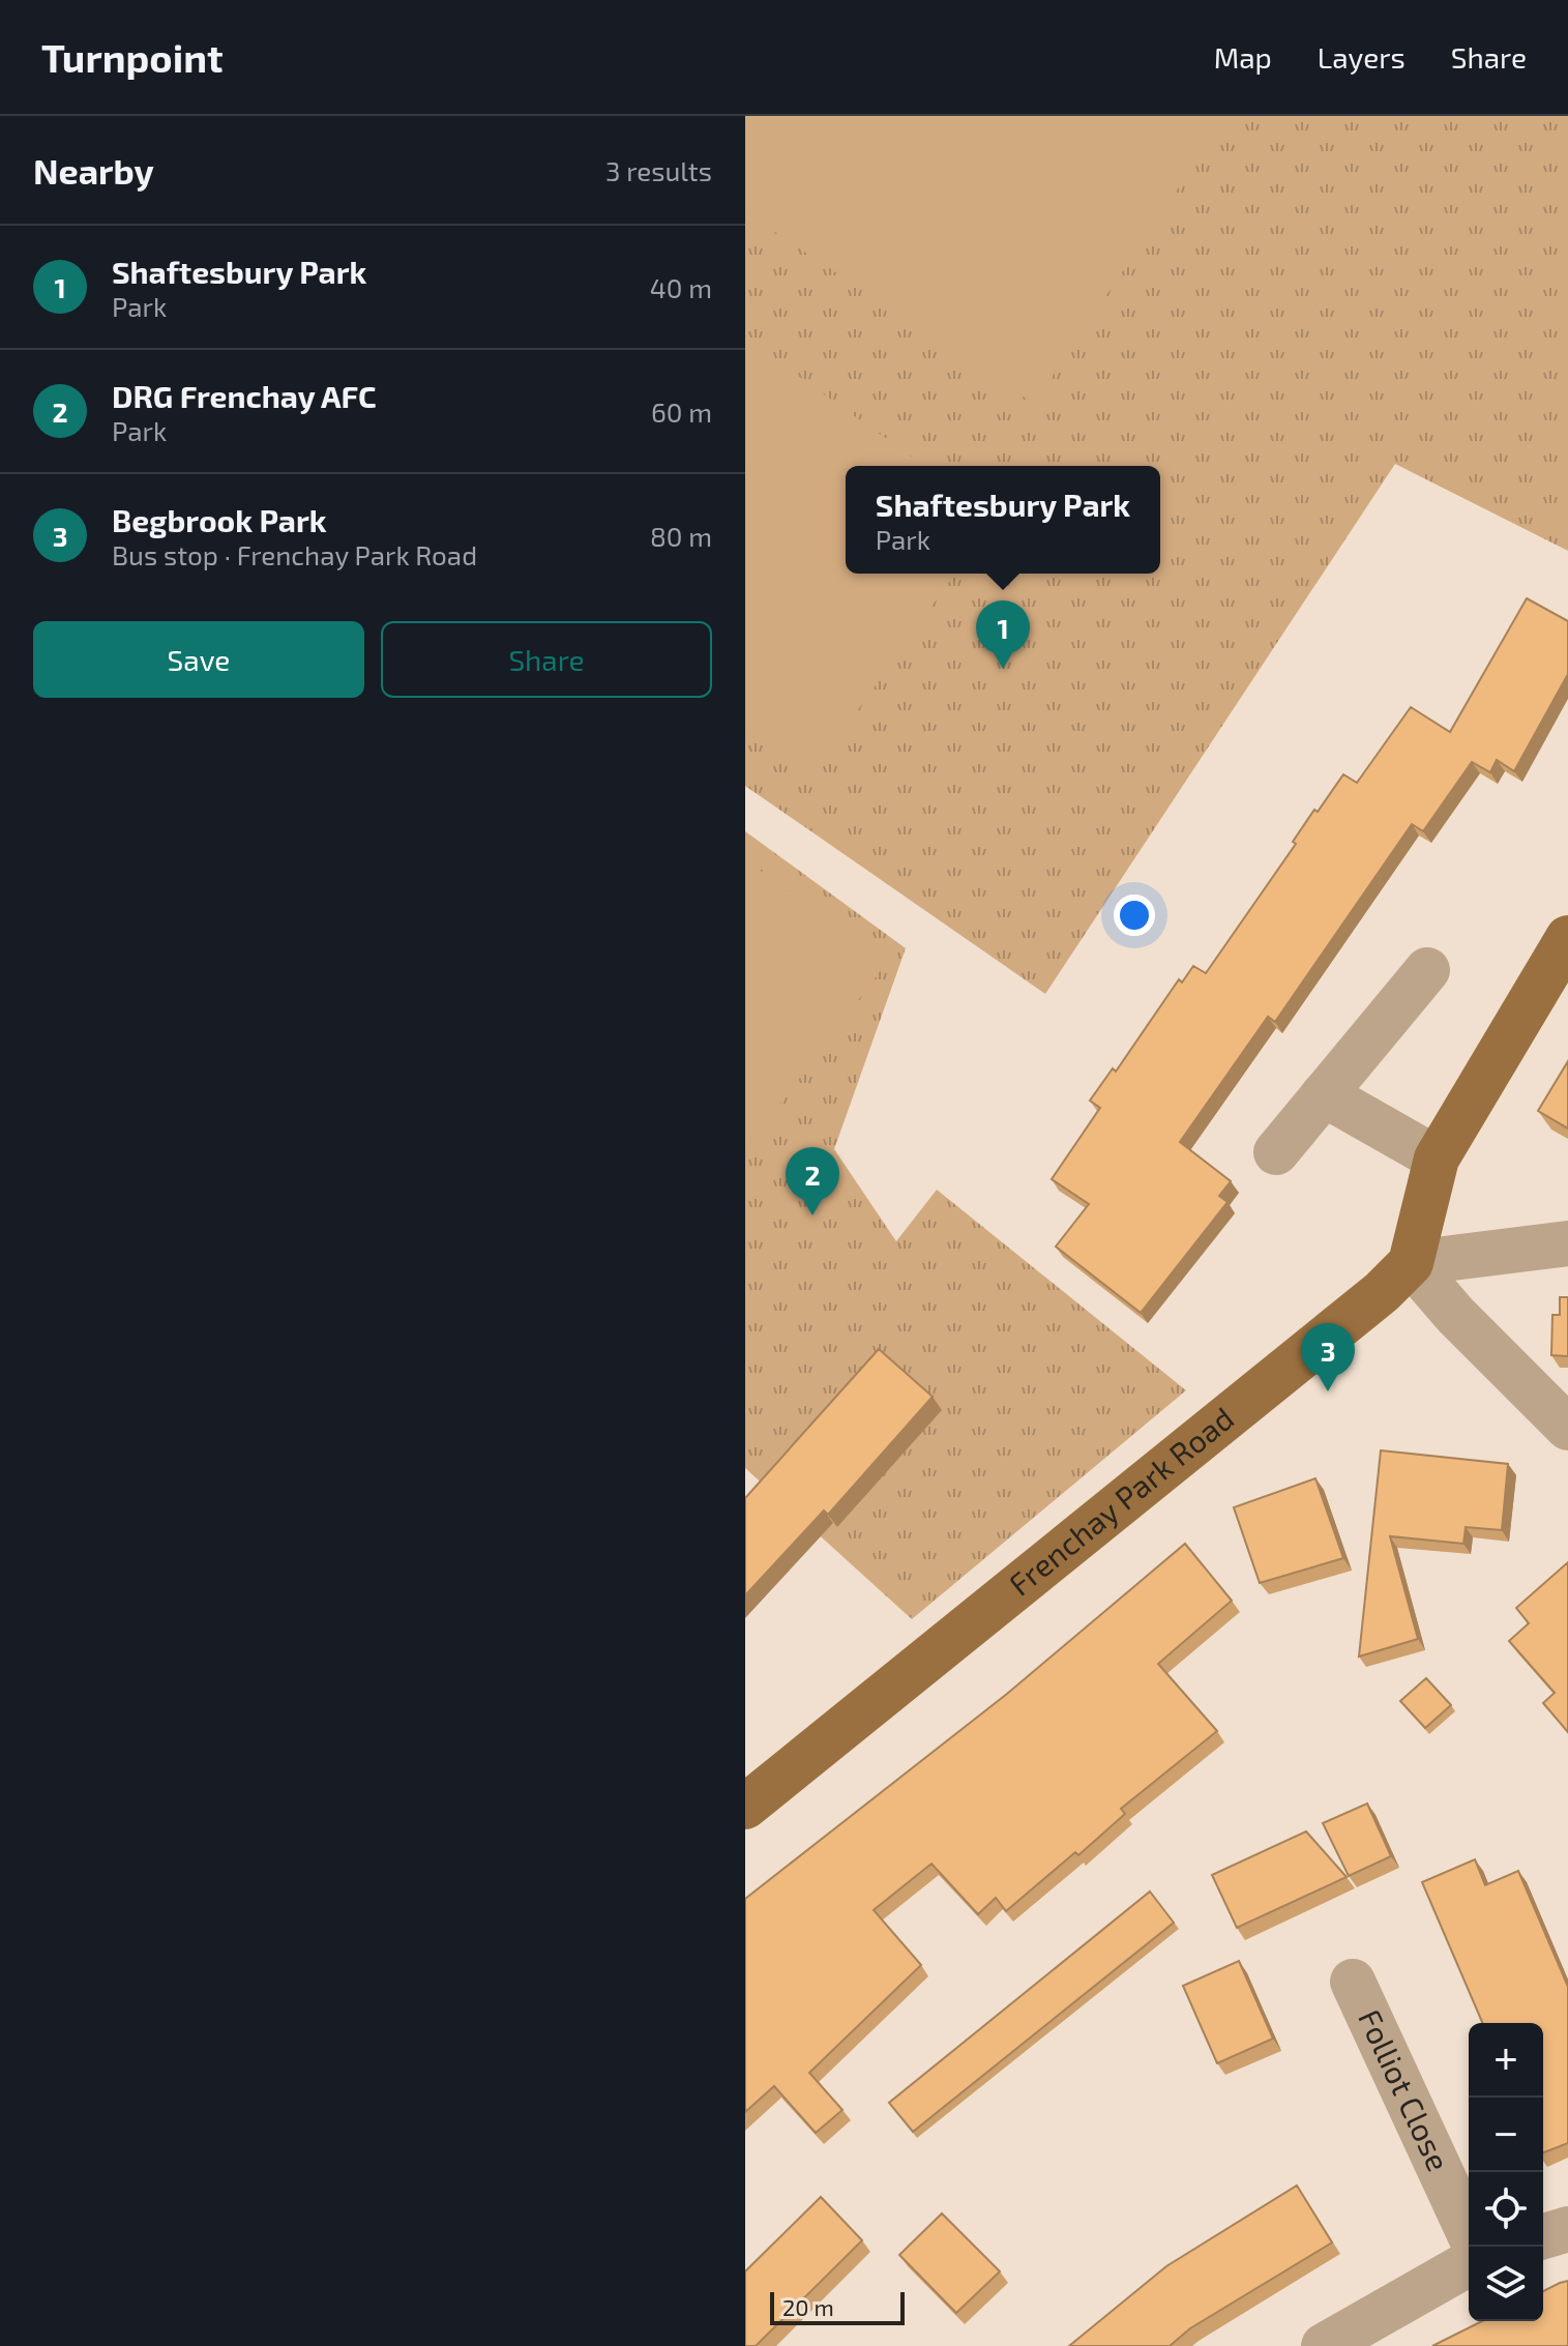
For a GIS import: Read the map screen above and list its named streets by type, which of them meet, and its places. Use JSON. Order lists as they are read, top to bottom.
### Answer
{
  "streets": {
    "main road": ["Frenchay Park Road"],
    "street": ["Folliot Close"]
  },
  "scale_bar": "20 m",
  "page": {
    "header": "Turnpoint",
    "nav": ["Map", "Layers", "Share"],
    "heading": ["Nearby", "3 results"],
    "list": [
      {
        "mark": "1",
        "name": "Shaftesbury Park",
        "note": "Park",
        "value": "40 m"
      },
      {
        "mark": "2",
        "name": "DRG Frenchay AFC",
        "note": "Park",
        "value": "60 m"
      },
      {
        "mark": "3",
        "name": "Begbrook Park",
        "note": "Bus stop · Frenchay Park Road",
        "value": "80 m"
      }
    ],
    "popup": ["Shaftesbury Park", "Park"],
    "buttons": ["Save", "Share"],
    "pins": ["1", "2", "3"],
    "map_buttons": ["+", "−"],
    "scale": "20 m"
  }
}
